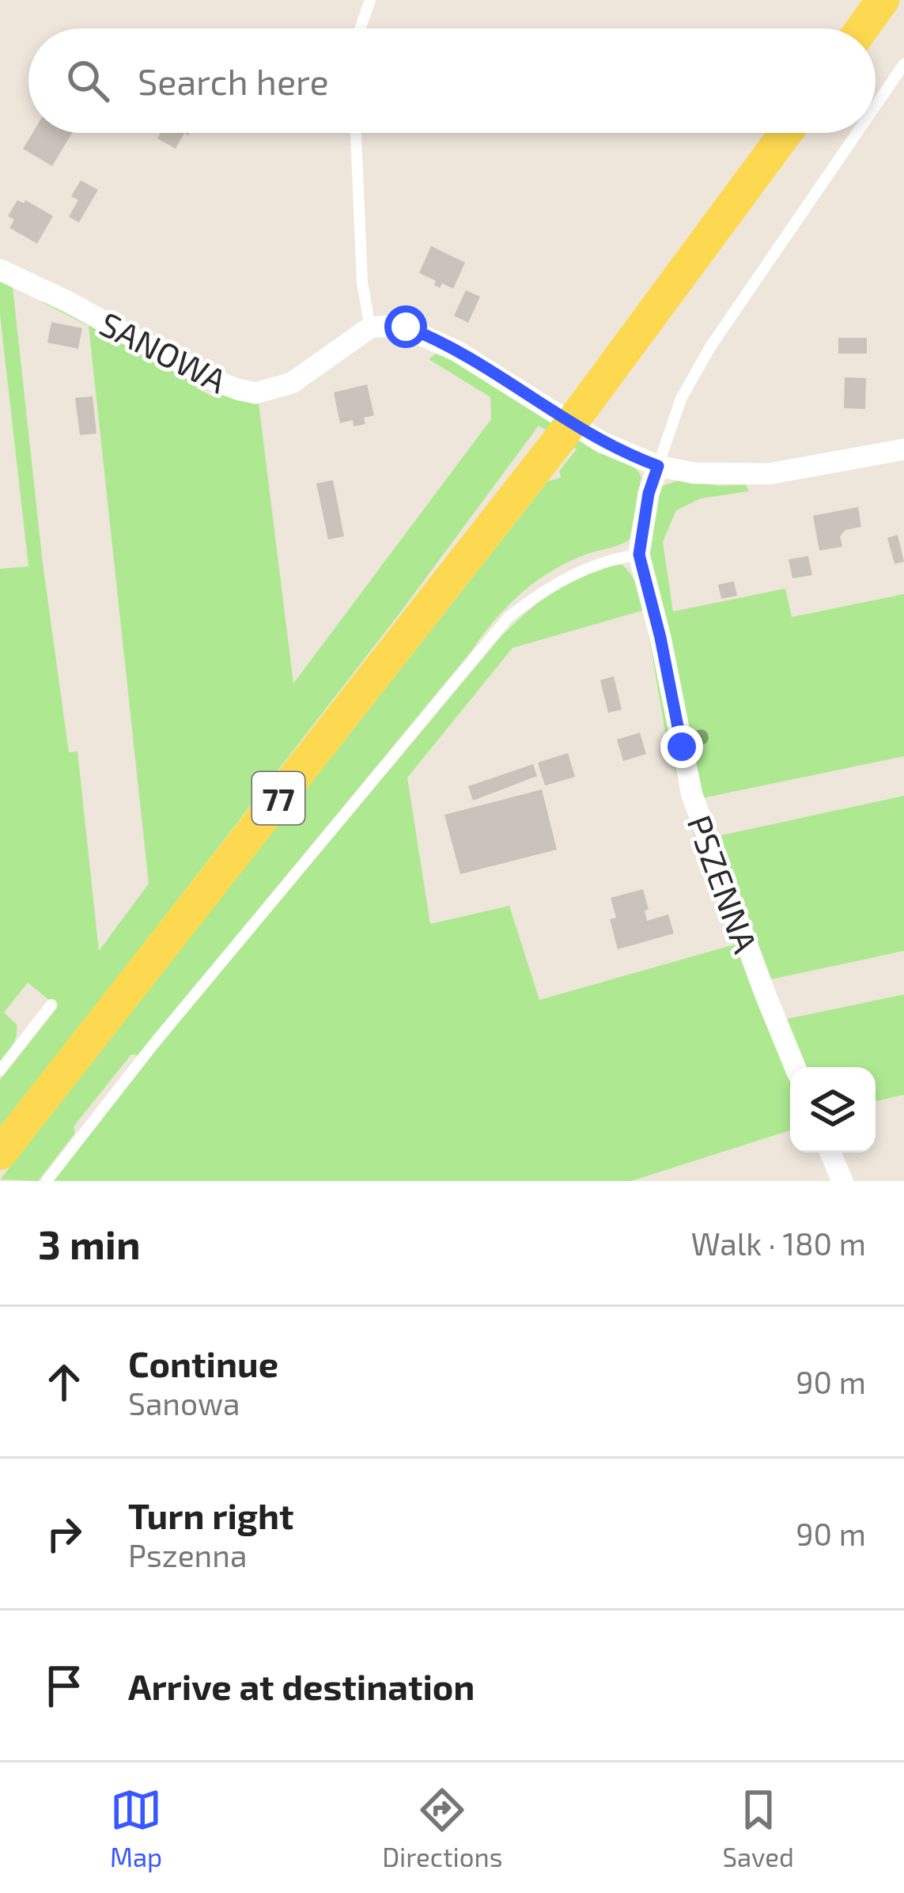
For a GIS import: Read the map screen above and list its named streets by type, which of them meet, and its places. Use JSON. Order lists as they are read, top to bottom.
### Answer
{
  "streets": {
    "main road": ["77"],
    "street": ["SANOWA", "PSZENNA"]
  },
  "page": {
    "search": "Search here",
    "heading": ["3 min", "Walk · 180 m"],
    "list": [
      ["Continue", "Sanowa", "90 m"],
      ["Turn right", "Pszenna", "90 m"],
      "Arrive at destination"
    ],
    "nav": ["Map", "Directions", "Saved"]
  }
}
